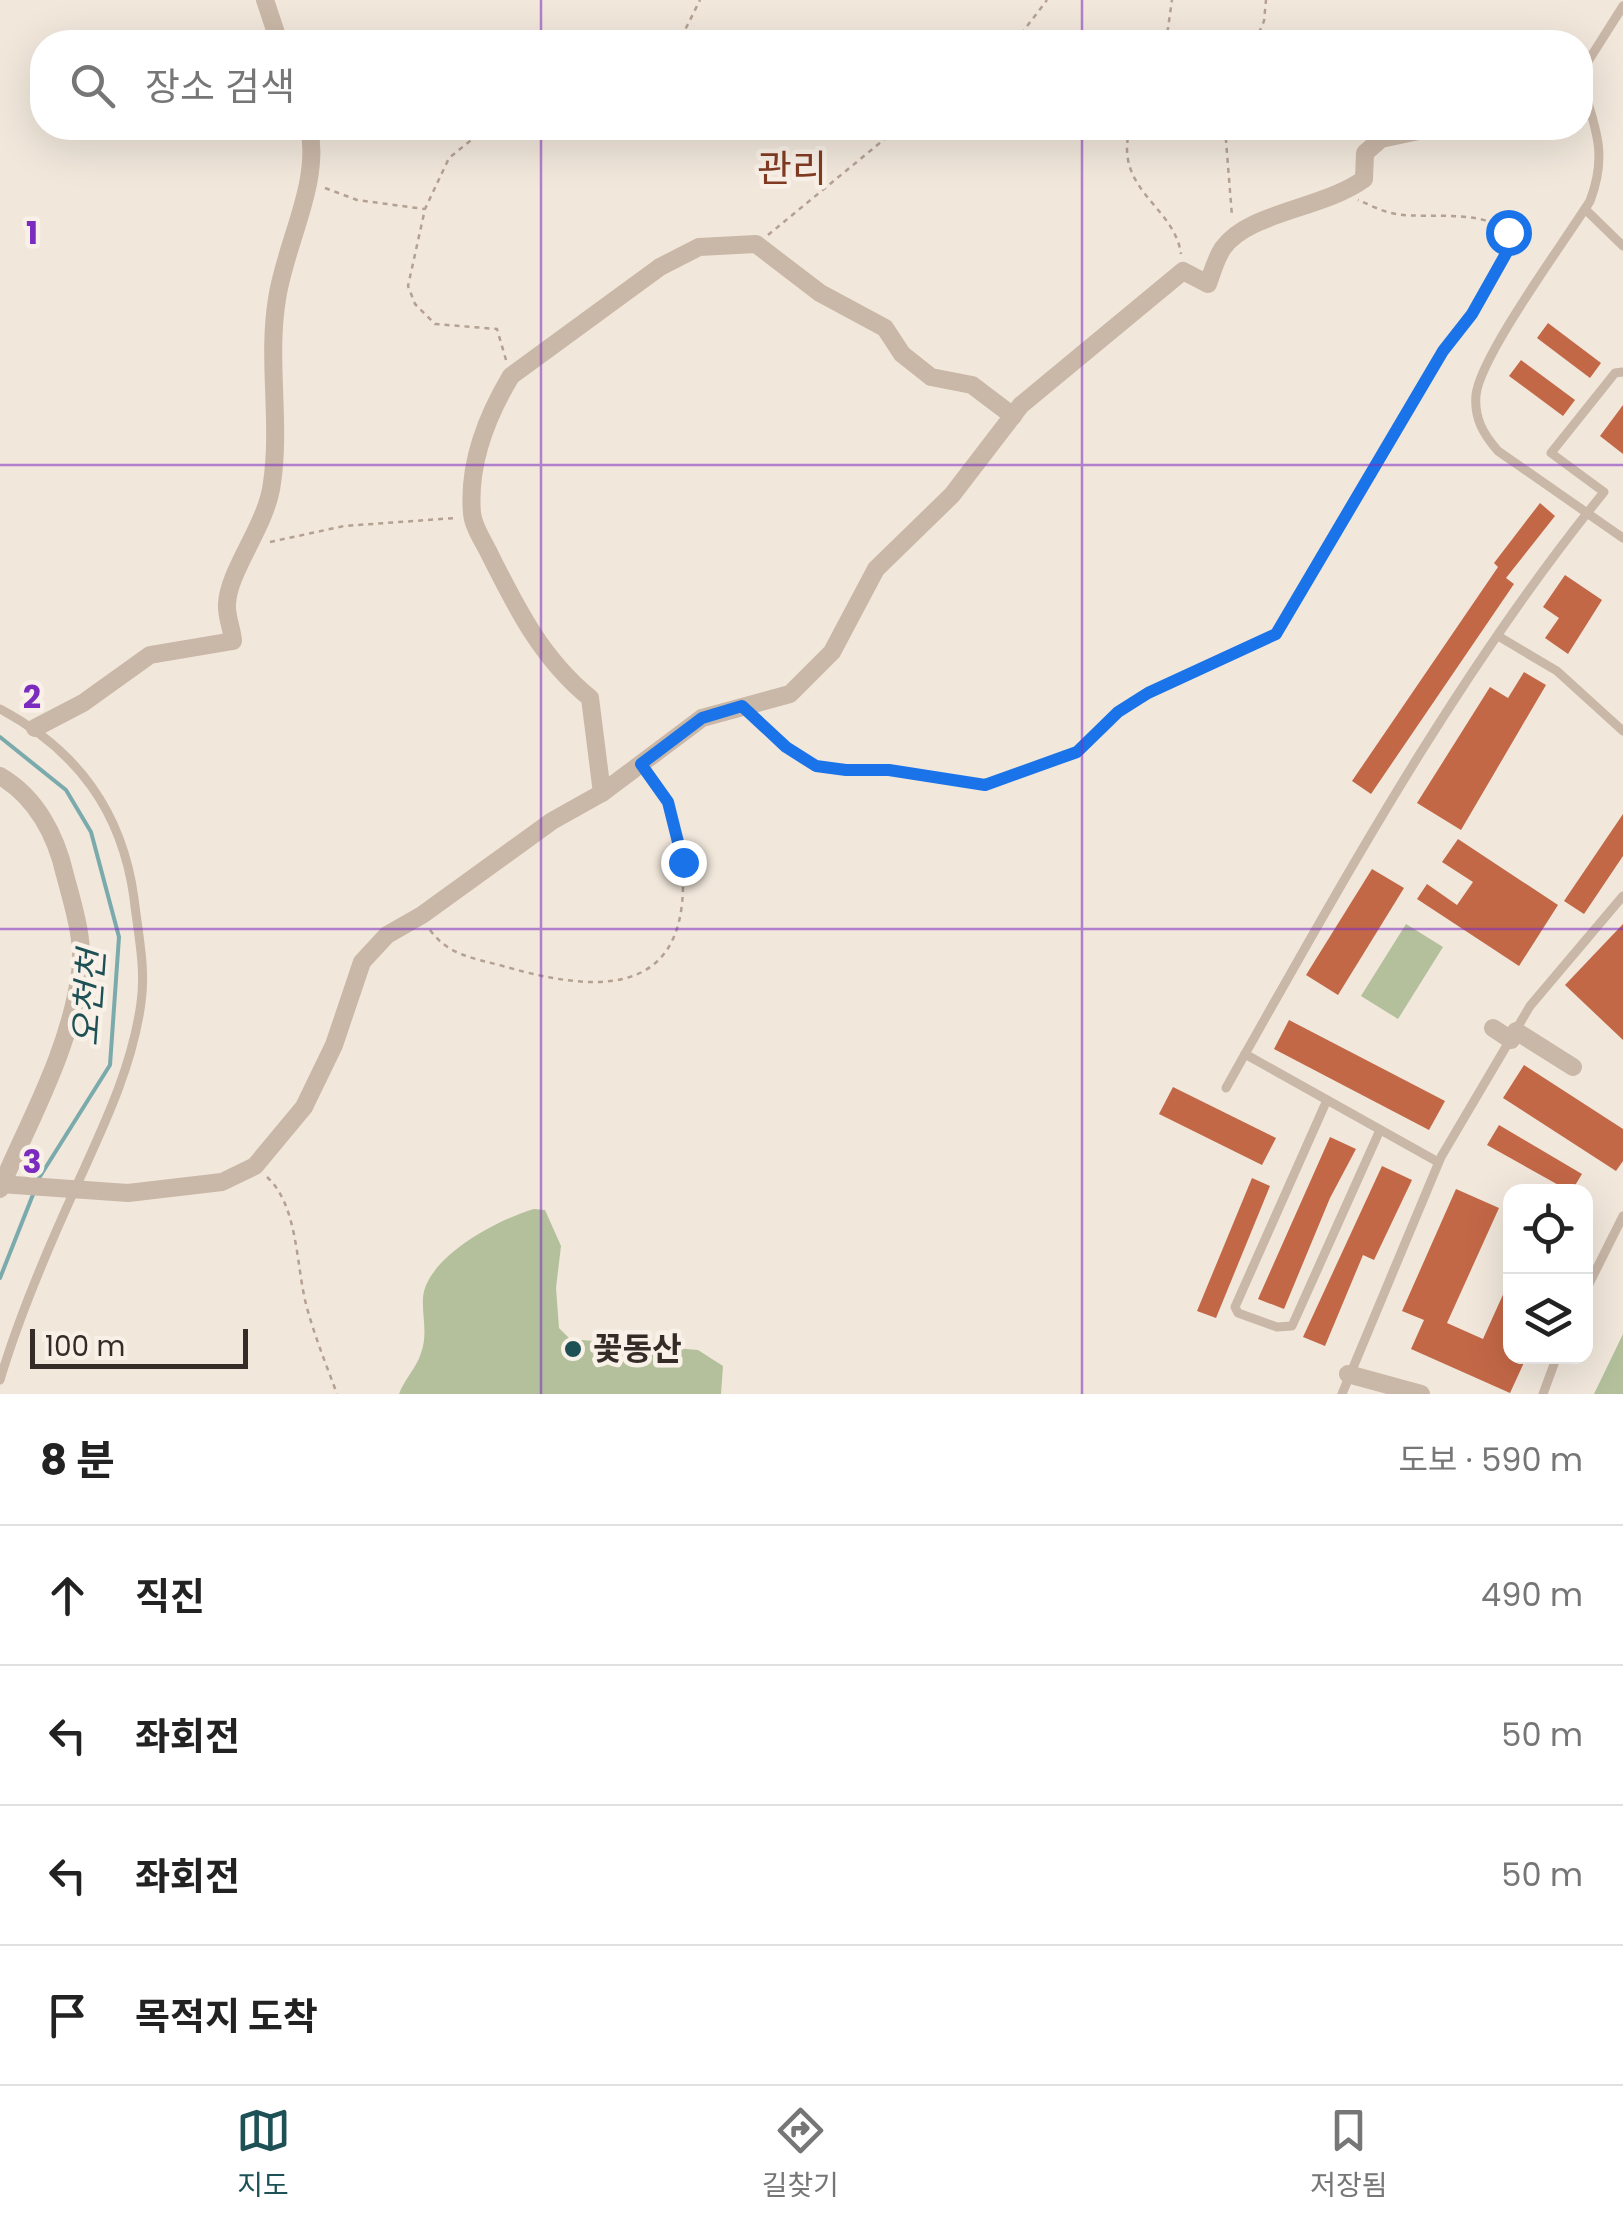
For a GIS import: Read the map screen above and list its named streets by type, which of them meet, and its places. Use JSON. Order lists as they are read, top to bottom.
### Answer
{
  "districts": ["관리"],
  "water": ["오천천"],
  "places": ["꽃동산"],
  "scale_bar": "100 m",
  "page": {
    "search": "장소 검색",
    "scale": "100 m",
    "heading": ["8 분", "도보 · 590 m"],
    "list": [
      ["직진", "490 m"],
      ["좌회전", "50 m"],
      ["좌회전", "50 m"],
      "목적지 도착"
    ],
    "nav": ["지도", "길찾기", "저장됨"]
  },
  "grid": {
    "rows": ["1", "2", "3"]
  }
}
